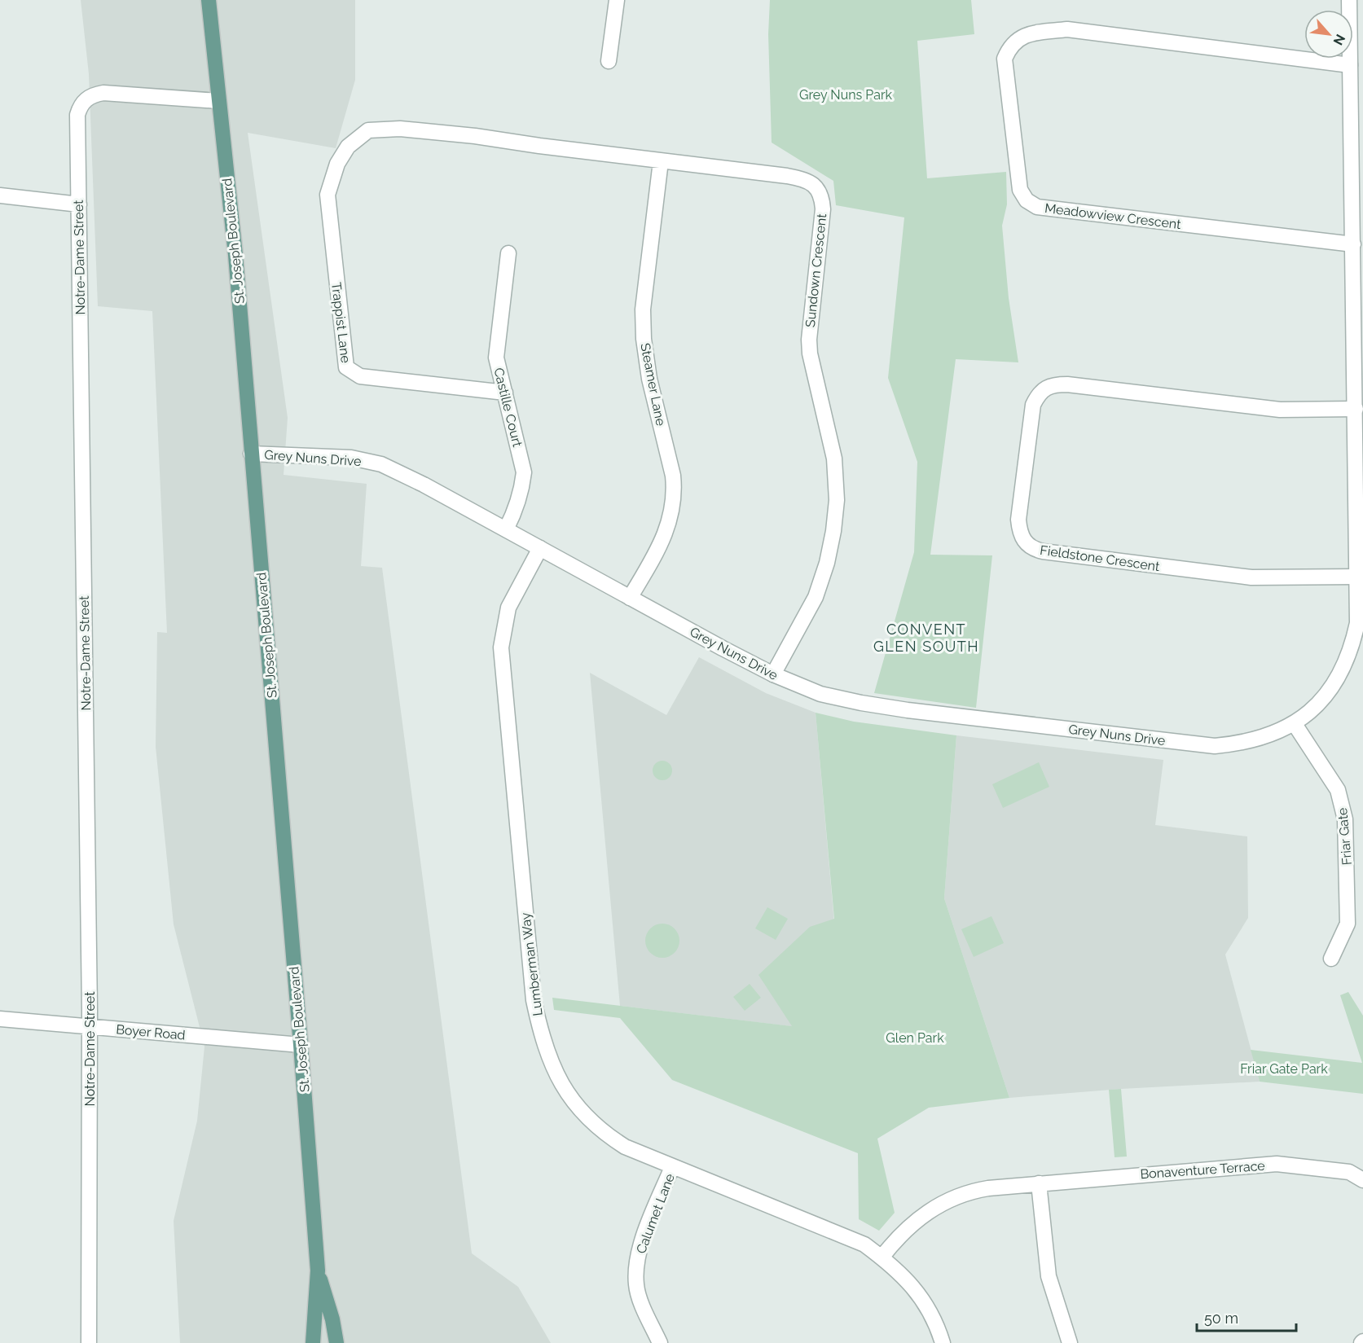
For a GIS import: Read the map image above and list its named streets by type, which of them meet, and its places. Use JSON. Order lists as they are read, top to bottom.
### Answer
{
  "streets": {
    "main road": ["St. Joseph Boulevard"],
    "street": [
      "Meadowview Crescent",
      "Notre-Dame Street",
      "Sundown Crescent",
      "Trappist Lane",
      "Steamer Lane",
      "Castille Court",
      "Grey Nuns Drive",
      "Fieldstone Crescent",
      "Friar Gate",
      "Lumberman Way",
      "Boyer Road",
      "Bonaventure Terrace",
      "Calumet Lane"
    ]
  },
  "crossings": [
    ["Meadowview Crescent", "Grey Nuns Drive"],
    ["St. Joseph Boulevard", "Notre-Dame Street"],
    ["St. Joseph Boulevard", "Grey Nuns Drive"],
    ["St. Joseph Boulevard", "Boyer Road"],
    ["Notre-Dame Street", "Boyer Road"],
    ["Sundown Crescent", "Trappist Lane"],
    ["Sundown Crescent", "Steamer Lane"],
    ["Sundown Crescent", "Grey Nuns Drive"],
    ["Trappist Lane", "Castille Court"],
    ["Steamer Lane", "Grey Nuns Drive"],
    ["Castille Court", "Grey Nuns Drive"],
    ["Grey Nuns Drive", "Fieldstone Crescent"],
    ["Grey Nuns Drive", "Friar Gate"],
    ["Grey Nuns Drive", "Lumberman Way"],
    ["Lumberman Way", "Bonaventure Terrace"],
    ["Lumberman Way", "Calumet Lane"]
  ],
  "districts": ["CONVENT GLEN SOUTH"],
  "parks": ["Grey Nuns Park", "Glen Park", "Friar Gate Park"],
  "scale_bar": "50 m",
  "north": "bottom right"
}
